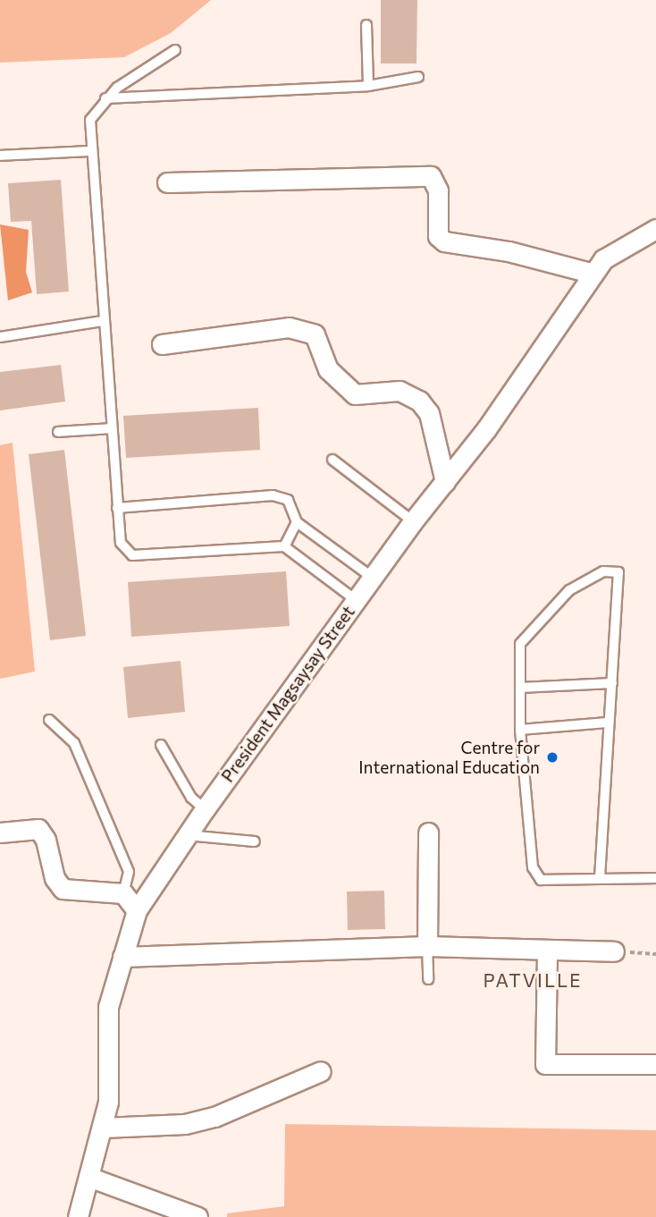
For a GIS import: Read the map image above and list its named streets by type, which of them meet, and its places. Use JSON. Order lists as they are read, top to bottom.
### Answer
{
  "streets": {
    "street": ["President Magsaysay Street"]
  },
  "districts": ["PATVILLE"],
  "places": ["Centre for International Education"]
}
